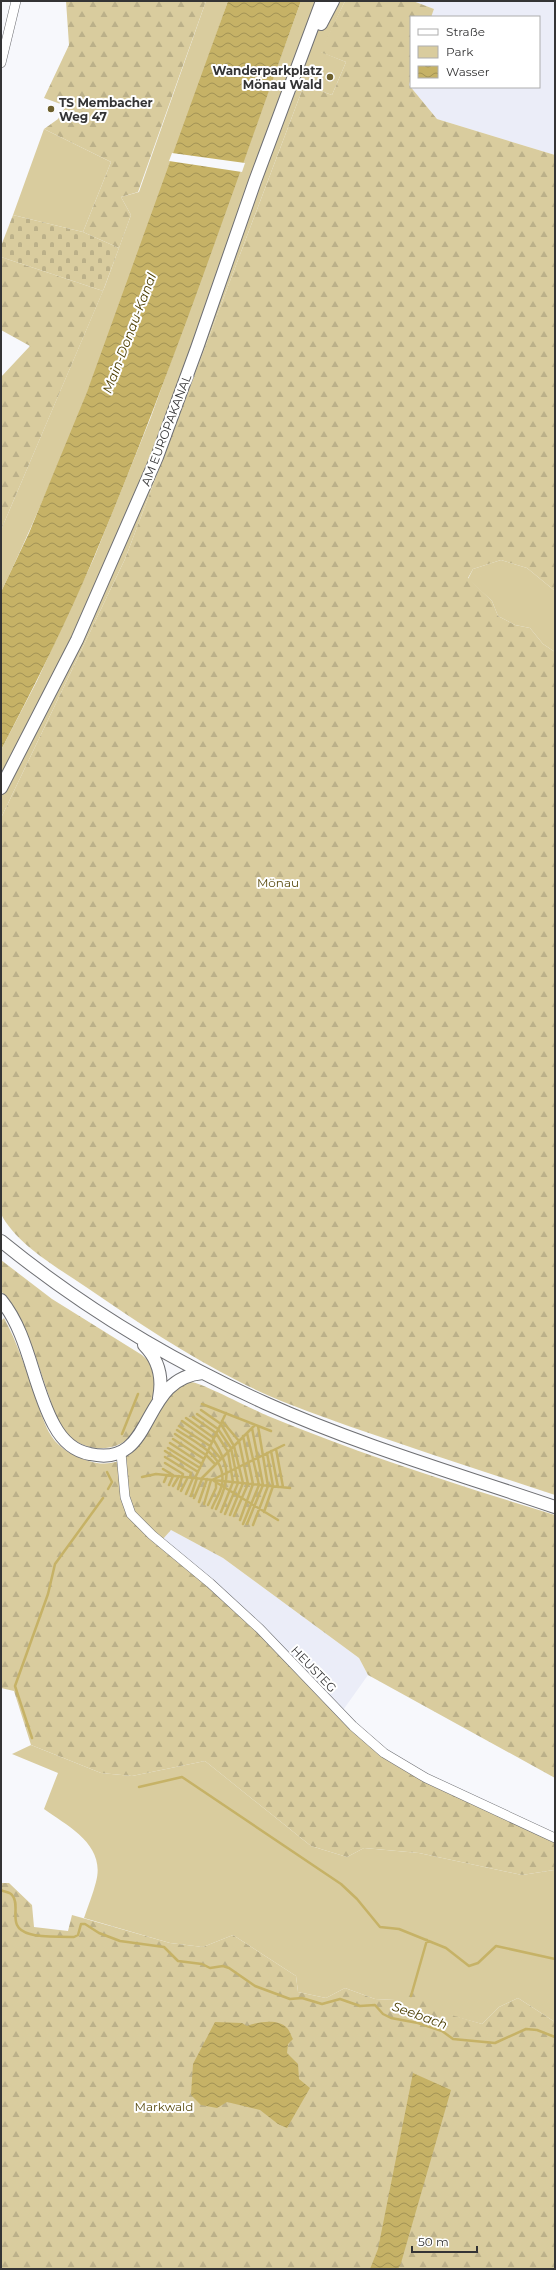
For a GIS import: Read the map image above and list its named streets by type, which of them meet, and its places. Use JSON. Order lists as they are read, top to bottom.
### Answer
{
  "streets": {
    "main road": ["AM EUROPAKANAL"],
    "street": ["HEUSTEG"]
  },
  "water": ["Main-Donau-Kanal", "Seebach"],
  "parks": ["Mönau", "Markwald"],
  "places": ["Wanderparkplatz Mönau Wald", "TS Membacher Weg 47"],
  "legend": ["Straße", "Park", "Wasser"],
  "scale_bar": "50 m"
}
